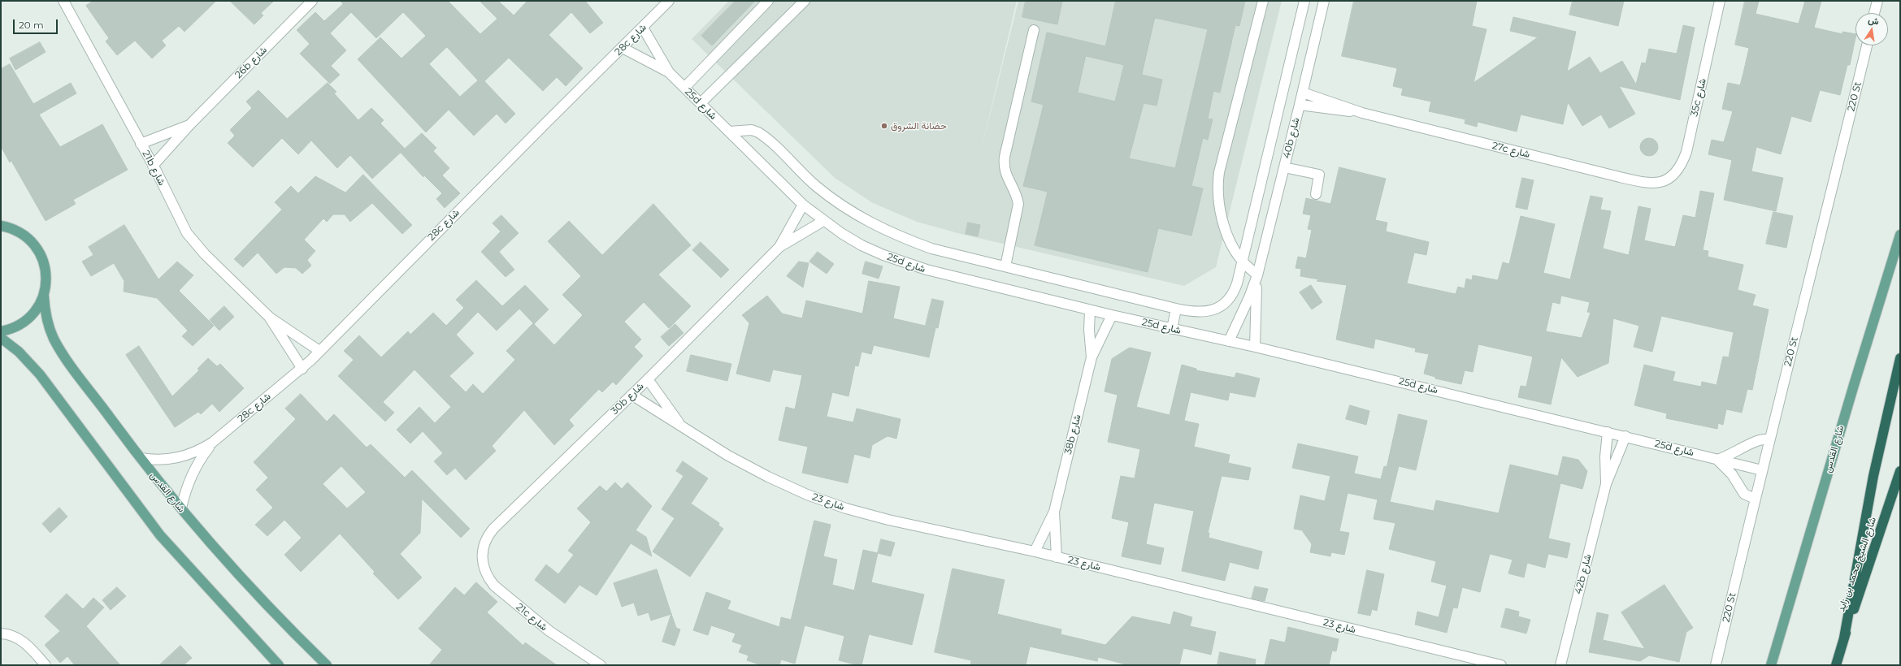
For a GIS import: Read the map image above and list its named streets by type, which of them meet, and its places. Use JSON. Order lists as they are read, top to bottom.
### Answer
{
  "streets": {
    "highway": ["شارع الشيخ محمد بن زايد"],
    "main road": ["شارع القدس"],
    "street": [
      "28c شارع",
      "26b شارع",
      "220 St",
      "35c شارع",
      "25d شارع",
      "40b شارع",
      "27c شارع",
      "21b شارع",
      "30b شارع",
      "38b شارع",
      "شارع 23",
      "42b شارع",
      "21c شارع"
    ]
  },
  "crossings": [
    ["28c شارع", "25d شارع"],
    ["28c شارع", "21b شارع"],
    ["28c شارع", "شارع القدس"],
    ["26b شارع", "21b شارع"],
    ["220 St", "25d شارع"],
    ["35c شارع", "27c شارع"],
    ["25d شارع", "40b شارع"],
    ["25d شارع", "30b شارع"],
    ["25d شارع", "38b شارع"],
    ["25d شارع", "42b شارع"],
    ["40b شارع", "27c شارع"],
    ["30b شارع", "شارع 23"],
    ["30b شارع", "21c شارع"],
    ["38b شارع", "شارع 23"]
  ],
  "places": ["حضانة الشروق"],
  "scale_bar": "20 m",
  "north": "top"
}
